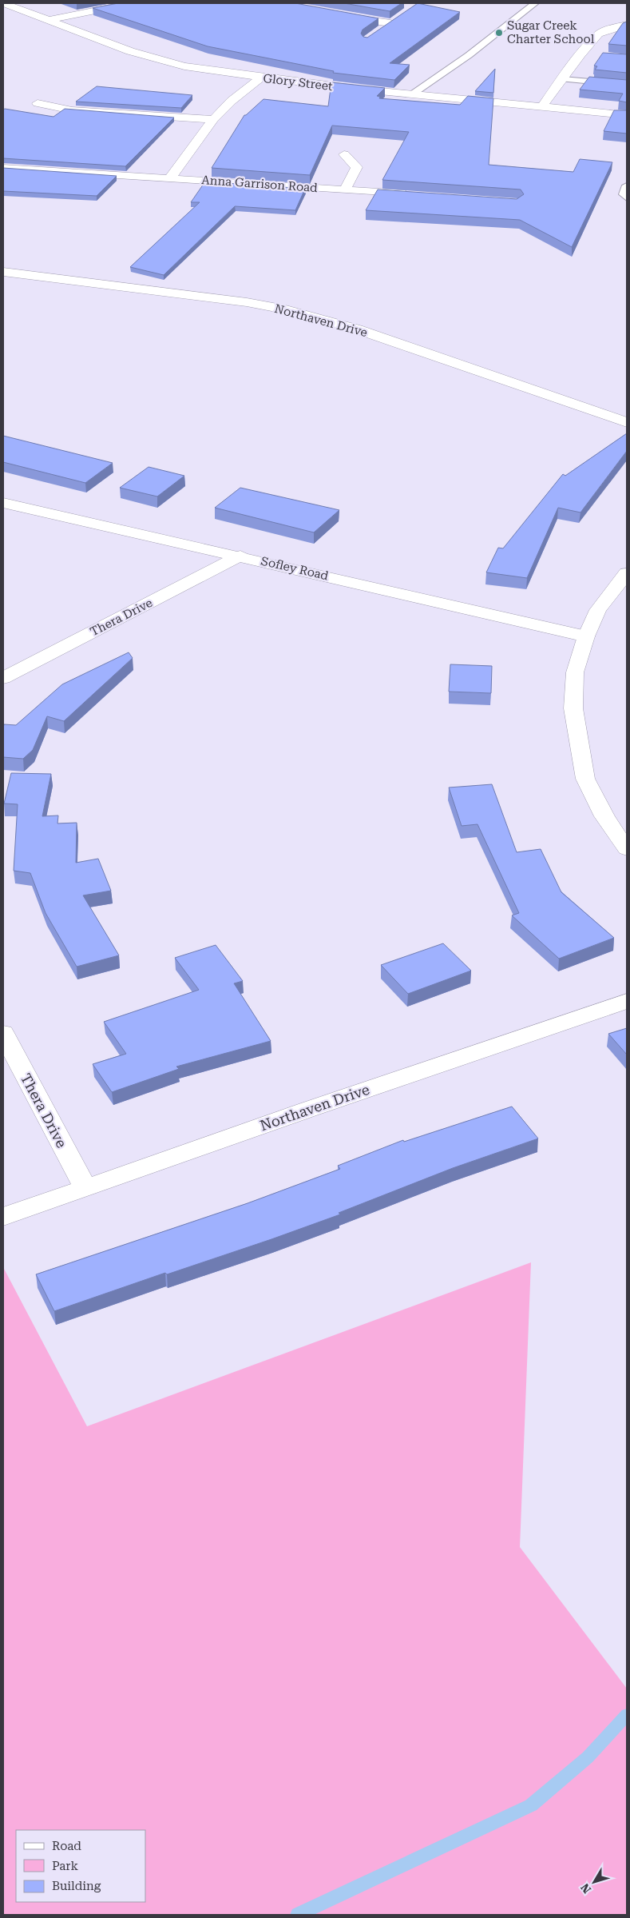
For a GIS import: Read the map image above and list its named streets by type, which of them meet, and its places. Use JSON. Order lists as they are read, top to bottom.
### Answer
{
  "streets": {
    "street": [
      "Glory Street",
      "Anna Garrison Road",
      "Northaven Drive",
      "Sofley Road",
      "Thera Drive"
    ]
  },
  "crossings": [
    ["Northaven Drive", "Thera Drive"],
    ["Sofley Road", "Thera Drive"]
  ],
  "places": ["Sugar Creek Charter School"],
  "legend": ["Road", "Park", "Building"],
  "north": "bottom left"
}
